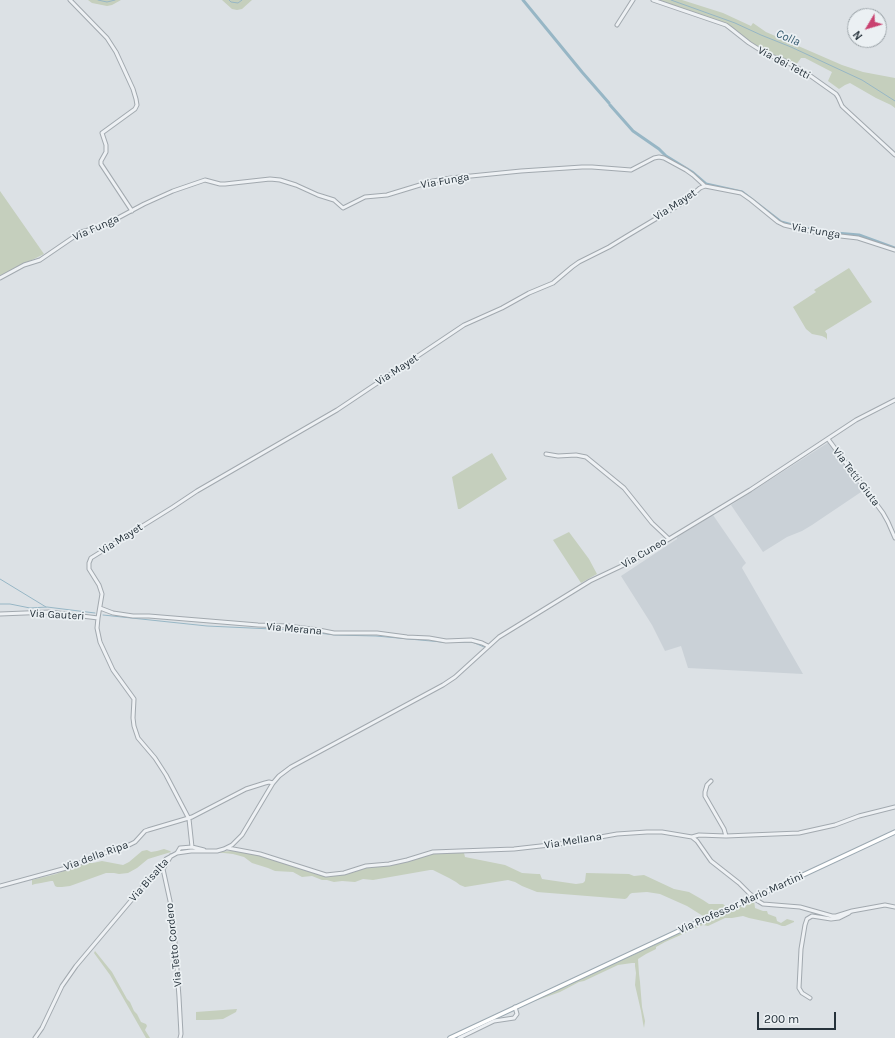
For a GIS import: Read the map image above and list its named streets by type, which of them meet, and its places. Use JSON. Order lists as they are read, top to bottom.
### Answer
{
  "streets": {
    "main road": ["Via Professor Mario Martini"],
    "street": [
      "Via dei Tetti",
      "Via Funga",
      "Via Mayet",
      "Via Tetti Giuta",
      "Via Cuneo",
      "Via Gauteri",
      "Via Merana",
      "Via Mellana",
      "Via della Ripa",
      "Via Bisalta",
      "Via Tetto Cordero"
    ]
  },
  "crossings": [
    ["Via Funga", "Via Mayet"],
    ["Via Mayet", "Via Gauteri"],
    ["Via Tetti Giuta", "Via Cuneo"],
    ["Via Cuneo", "Via Merana"],
    ["Via Cuneo", "Via della Ripa"],
    ["Via Gauteri", "Via Merana"],
    ["Via Mellana", "Via Bisalta"]
  ],
  "water": ["Colla"],
  "scale_bar": "200 m",
  "north": "bottom left"
}
